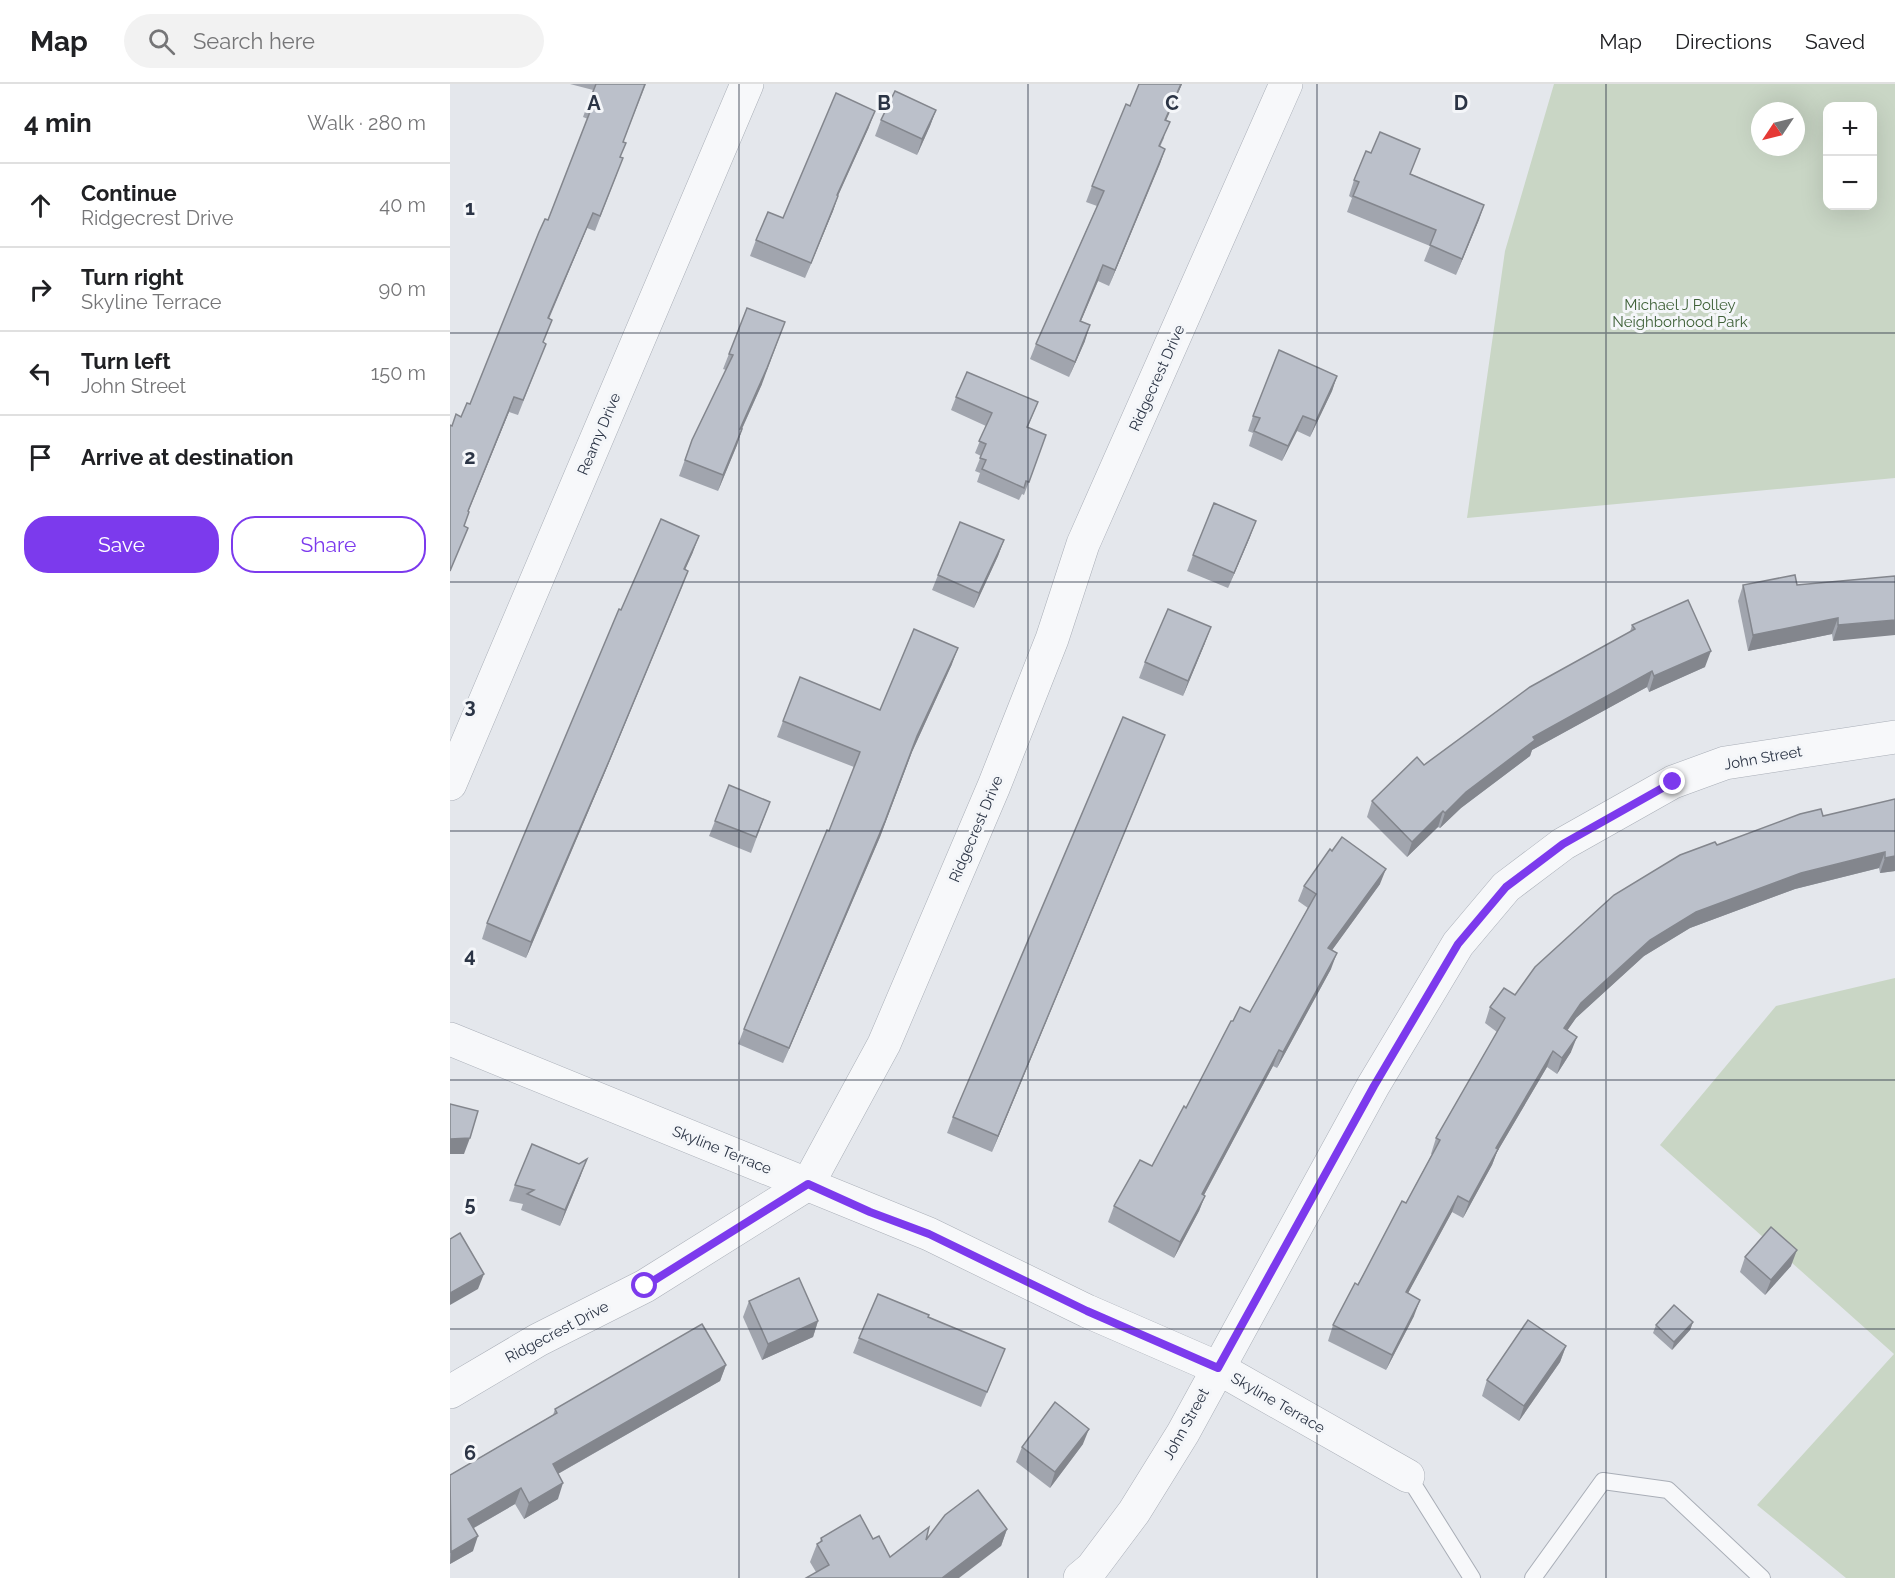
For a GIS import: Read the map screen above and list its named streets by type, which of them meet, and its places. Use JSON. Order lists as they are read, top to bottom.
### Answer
{
  "streets": {
    "street": [
      "Ridgecrest Drive",
      "Reamy Drive",
      "John Street",
      "Skyline Terrace"
    ]
  },
  "crossings": [
    ["Ridgecrest Drive", "Skyline Terrace"],
    ["John Street", "Skyline Terrace"]
  ],
  "parks": ["Michael J Polley Neighborhood Park"],
  "north": "bottom left",
  "page": {
    "header": "Map",
    "search": "Search here",
    "nav": ["Map", "Directions", "Saved"],
    "heading": ["4 min", "Walk · 280 m"],
    "map_buttons": ["+", "−"],
    "list": [
      ["Continue", "Ridgecrest Drive", "40 m"],
      ["Turn right", "Skyline Terrace", "90 m"],
      ["Turn left", "John Street", "150 m"],
      "Arrive at destination"
    ],
    "buttons": ["Save", "Share"]
  },
  "grid": {
    "columns": [
      "A",
      "B",
      "C",
      "D"
    ],
    "rows": [
      "1",
      "2",
      "3",
      "4",
      "5",
      "6"
    ]
  }
}
